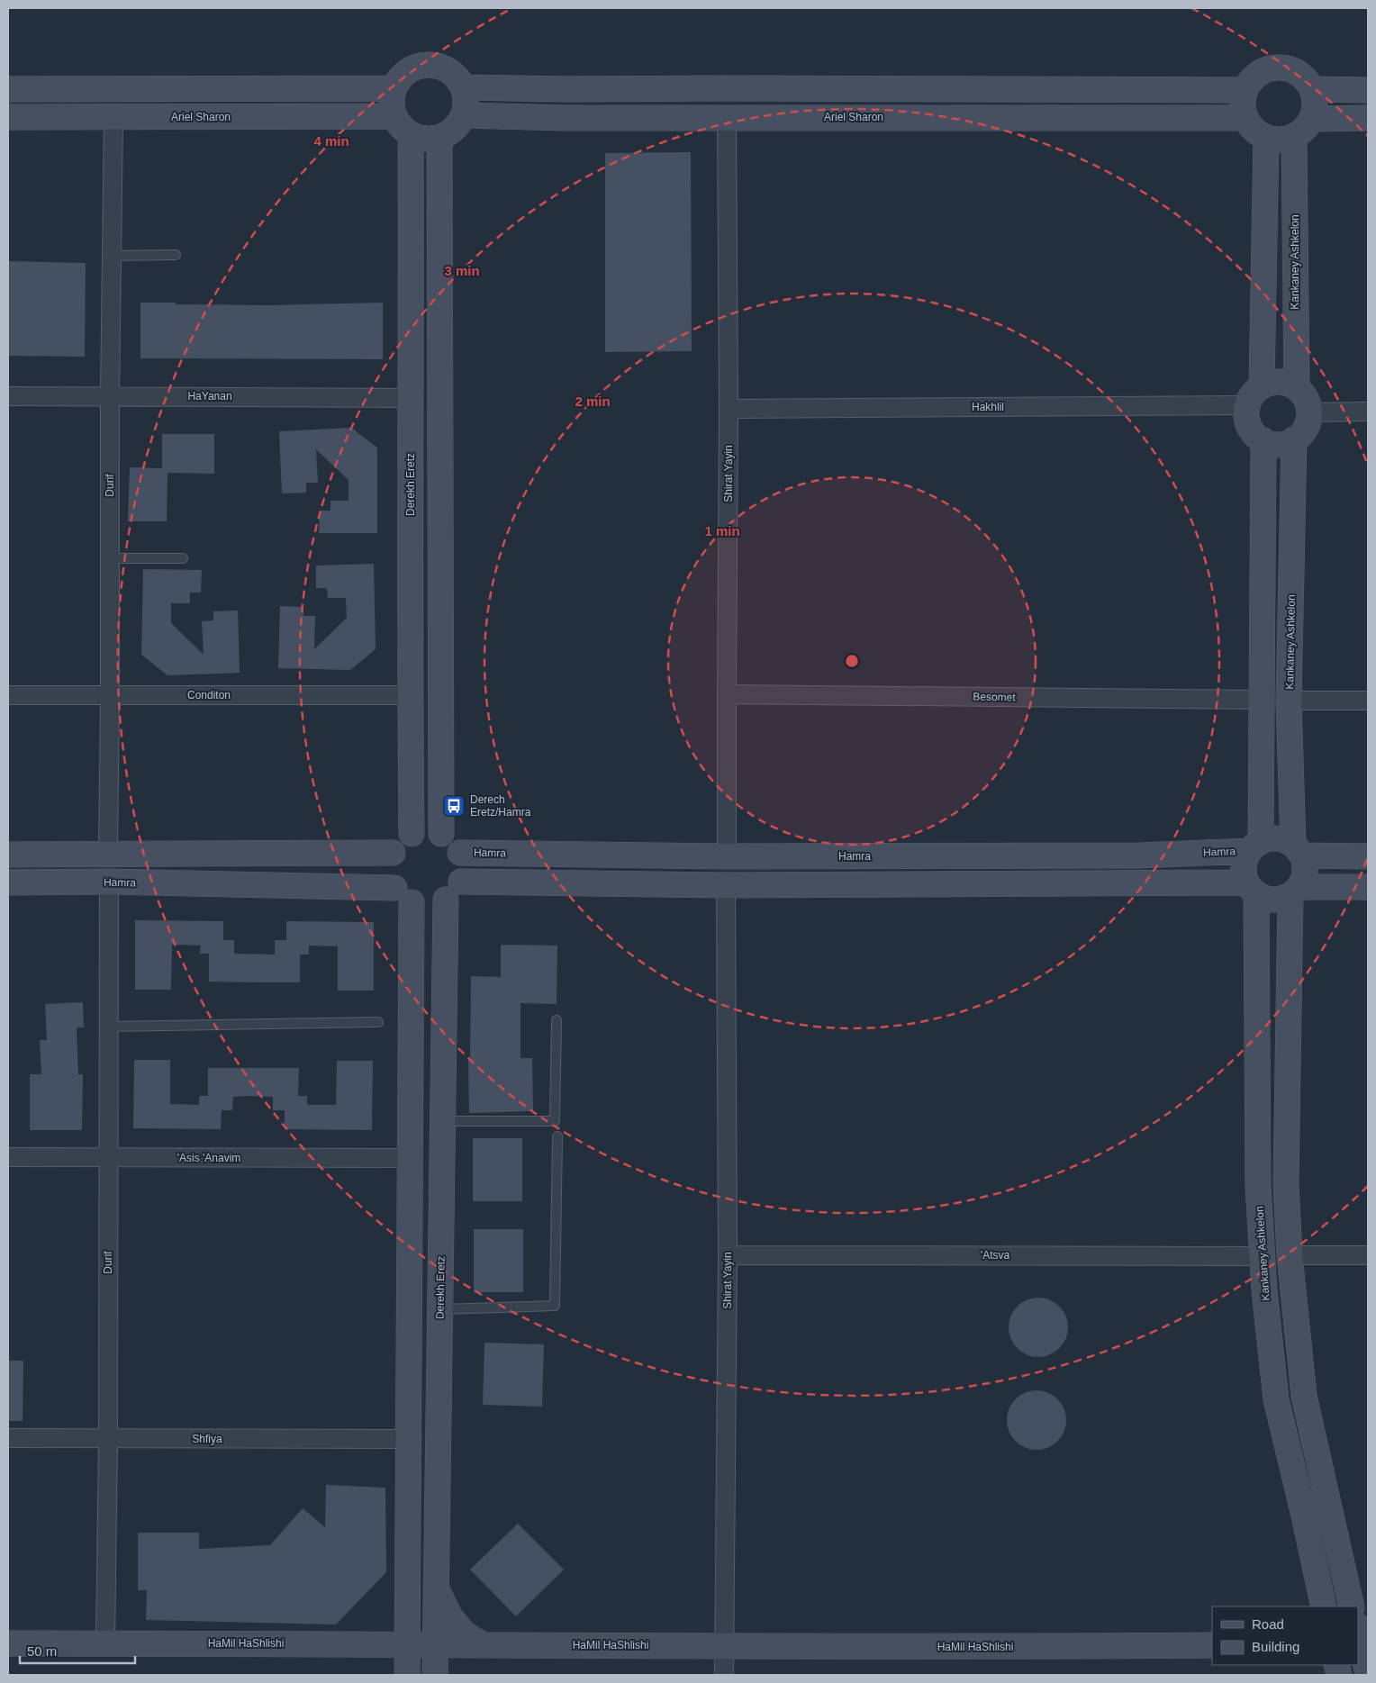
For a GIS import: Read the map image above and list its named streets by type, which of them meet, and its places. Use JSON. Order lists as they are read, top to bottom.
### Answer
{
  "streets": {
    "street": [
      "Ariel Sharon",
      "Kankaney Ashkelon",
      "HaYanan",
      "Hakhlil",
      "Shirat Yayin",
      "Derekh Eretz",
      "Durif",
      "Conditon",
      "Besomet",
      "Hamra",
      "'Asis 'Anavim",
      "'Atsva",
      "Shfiya",
      "HaMil HaShlishi"
    ]
  },
  "crossings": [
    ["Ariel Sharon", "Kankaney Ashkelon"],
    ["Ariel Sharon", "Shirat Yayin"],
    ["Ariel Sharon", "Derekh Eretz"],
    ["Ariel Sharon", "Durif"],
    ["Kankaney Ashkelon", "Hakhlil"],
    ["Kankaney Ashkelon", "Hamra"],
    ["Kankaney Ashkelon", "'Atsva"],
    ["HaYanan", "Derekh Eretz"],
    ["HaYanan", "Durif"],
    ["Hakhlil", "Shirat Yayin"],
    ["Shirat Yayin", "Besomet"],
    ["Shirat Yayin", "Hamra"],
    ["Shirat Yayin", "'Atsva"],
    ["Shirat Yayin", "HaMil HaShlishi"],
    ["Derekh Eretz", "Conditon"],
    ["Derekh Eretz", "Hamra"],
    ["Derekh Eretz", "HaMil HaShlishi"],
    ["Durif", "Conditon"],
    ["Durif", "Hamra"],
    ["Durif", "'Asis 'Anavim"],
    ["Durif", "Shfiya"],
    ["Durif", "HaMil HaShlishi"]
  ],
  "places": {
    "bus stop": ["Derech Eretz/Hamra"]
  },
  "legend": ["Road", "Building"],
  "scale_bar": "50 m",
  "rings": [
    "4 min",
    "3 min",
    "2 min",
    "1 min"
  ]
}
